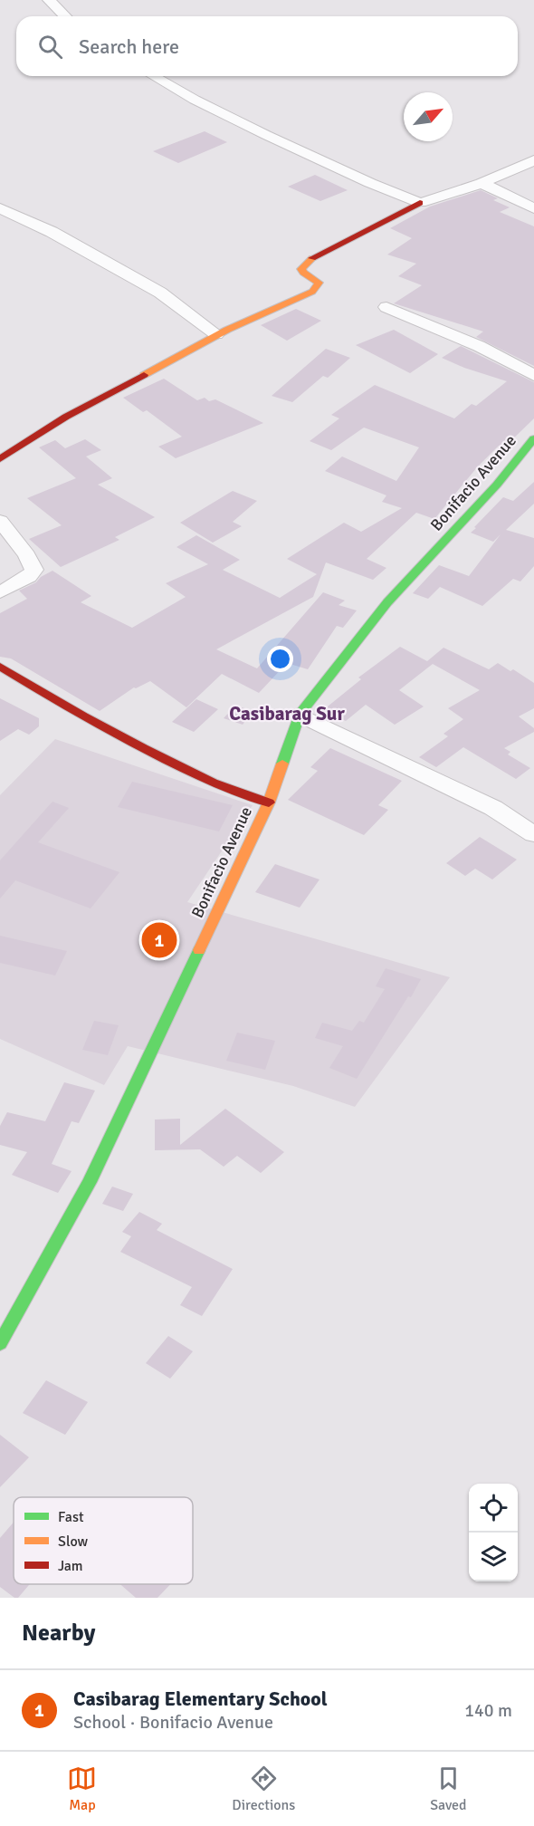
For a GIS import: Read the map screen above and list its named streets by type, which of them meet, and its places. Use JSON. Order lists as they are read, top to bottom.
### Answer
{
  "streets": {
    "street": ["Bonifacio Avenue"]
  },
  "districts": ["Casibarag Sur"],
  "legend": ["Fast", "Slow", "Jam"],
  "north": "top right",
  "page": {
    "search": "Search here",
    "pins": "1",
    "heading": "Nearby",
    "list": [
      {
        "mark": "1",
        "name": "Casibarag Elementary School",
        "note": "School · Bonifacio Avenue",
        "value": "140 m"
      }
    ],
    "nav": ["Map", "Directions", "Saved"]
  }
}
